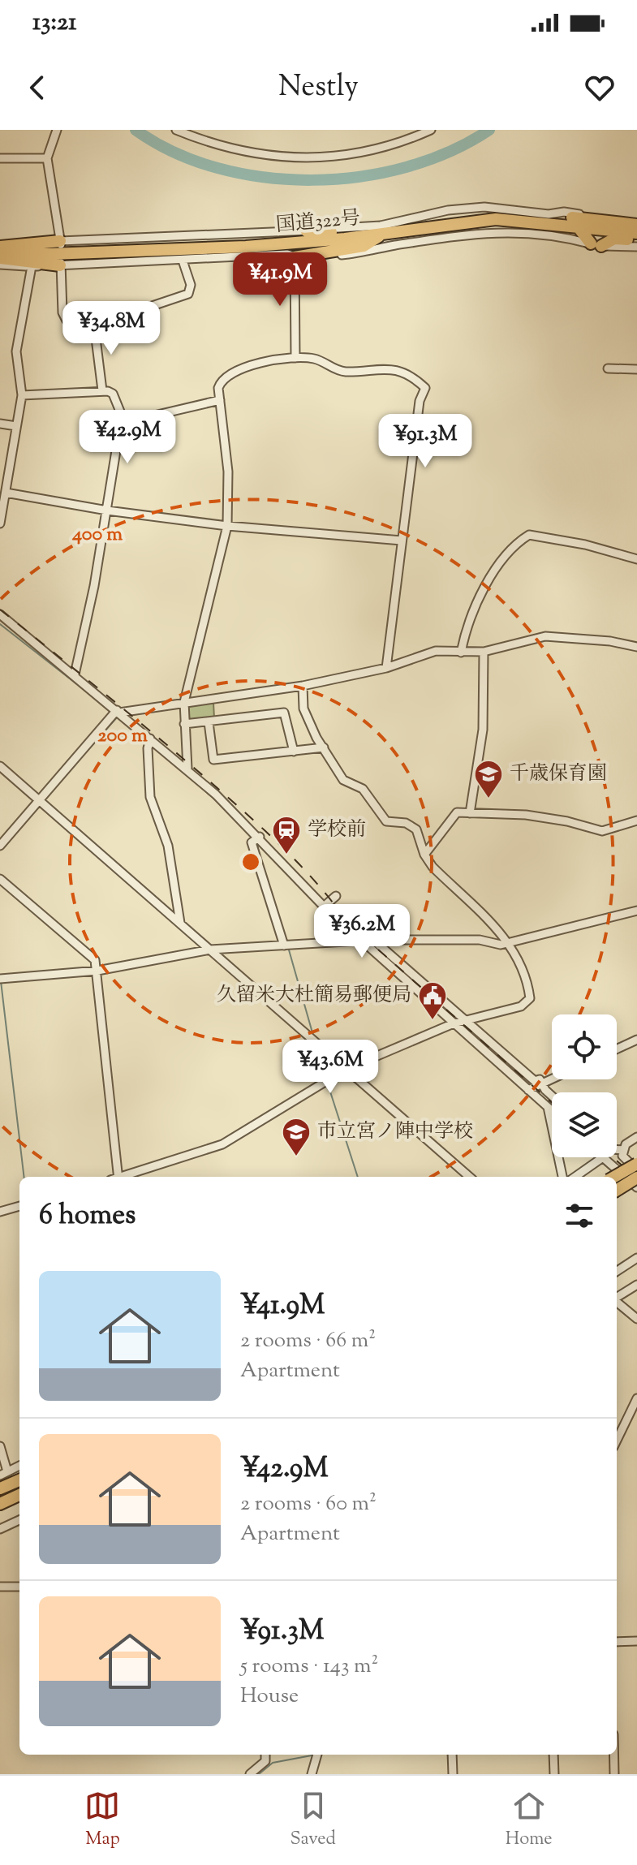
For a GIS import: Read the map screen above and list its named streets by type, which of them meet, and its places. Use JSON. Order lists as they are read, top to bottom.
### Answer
{
  "streets": {
    "highway": ["国道322号"]
  },
  "places": {
    "school or university": ["千歳保育園", "市立宮ノ陣中学校"],
    "station": ["学校前"],
    "public building": ["久留米大杜簡易郵便局"]
  },
  "page": {
    "status": "13:21",
    "header": "Nestly",
    "price": [
      "¥41.9M",
      "¥34.8M",
      "¥42.9M",
      "¥91.3M",
      "¥36.2M",
      "¥43.6M"
    ],
    "heading": "6 homes",
    "list": [
      {
        "name": "¥41.9M",
        "note": "2 rooms · 66 m² · Apartment"
      },
      {
        "name": "¥42.9M",
        "note": "2 rooms · 60 m² · Apartment"
      },
      {
        "name": "¥91.3M",
        "note": "5 rooms · 143 m² · House"
      }
    ],
    "tabs": ["Map", "Saved", "Home"]
  },
  "rings": ["400 m", "200 m"]
}
